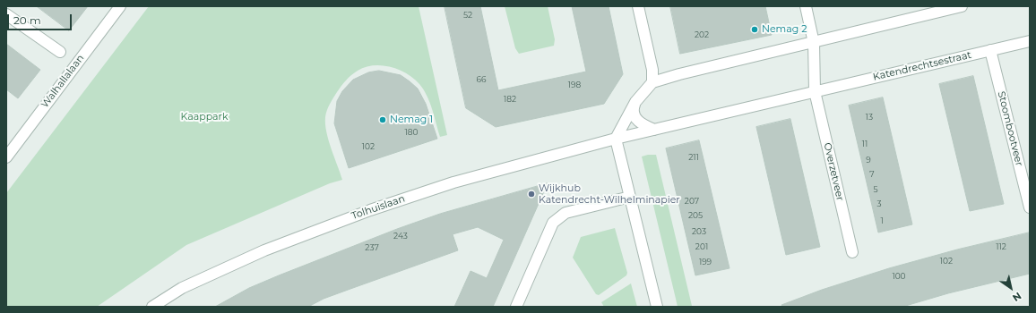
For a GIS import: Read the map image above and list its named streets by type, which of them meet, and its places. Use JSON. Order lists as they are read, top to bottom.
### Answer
{
  "streets": {
    "street": [
      "Katendrechtsestraat",
      "Walhallalaan",
      "Stoombootveer",
      "Overzetveer",
      "Tolhuislaan"
    ]
  },
  "crossings": [
    ["Katendrechtsestraat", "Stoombootveer"],
    ["Katendrechtsestraat", "Overzetveer"],
    ["Katendrechtsestraat", "Tolhuislaan"]
  ],
  "parks": ["Kaappark"],
  "places": ["Nemag 2", "Nemag 1", "Wijkhub Katendrecht-Wilhelminapier"],
  "house_numbers": [
    "52",
    "202",
    "66",
    "198",
    "182",
    "13",
    "180",
    "11",
    "102",
    "211",
    "9",
    "7",
    "5",
    "207",
    "3",
    "205",
    "1",
    "203",
    "243",
    "201",
    "112",
    "237",
    "102",
    "199",
    "100"
  ],
  "scale_bar": "20 m",
  "north": "bottom right"
}
